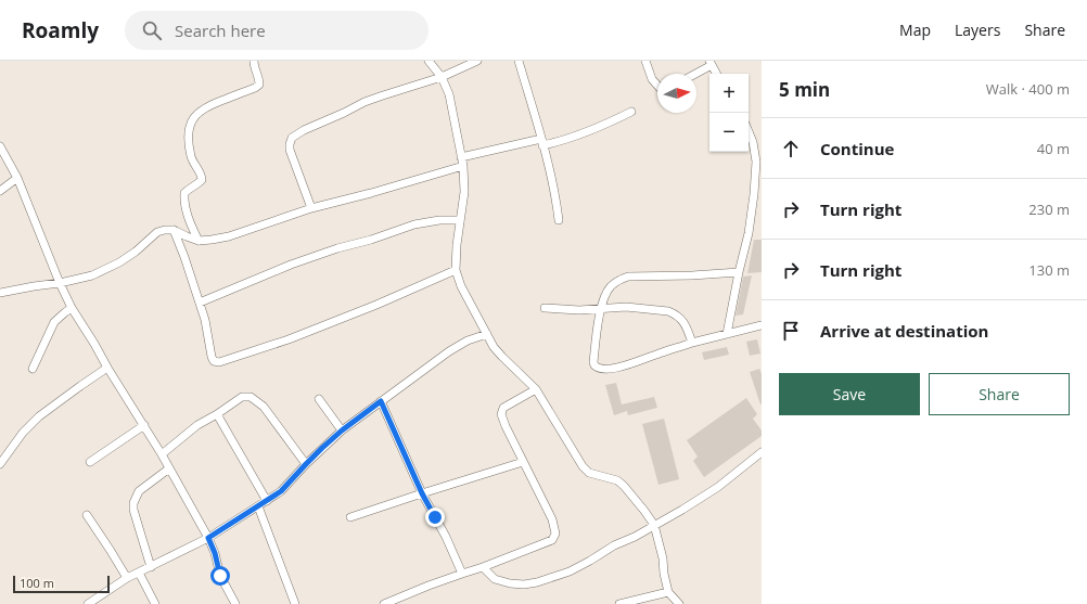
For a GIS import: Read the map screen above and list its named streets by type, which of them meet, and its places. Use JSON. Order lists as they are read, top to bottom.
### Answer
{
  "scale_bar": "100 m",
  "north": "right",
  "page": {
    "header": "Roamly",
    "search": "Search here",
    "nav": ["Map", "Layers", "Share"],
    "heading": ["5 min", "Walk · 400 m"],
    "map_buttons": ["+", "−"],
    "list": [
      ["Continue", "40 m"],
      ["Turn right", "230 m"],
      ["Turn right", "130 m"],
      "Arrive at destination"
    ],
    "buttons": ["Save", "Share"],
    "scale": "100 m"
  }
}
